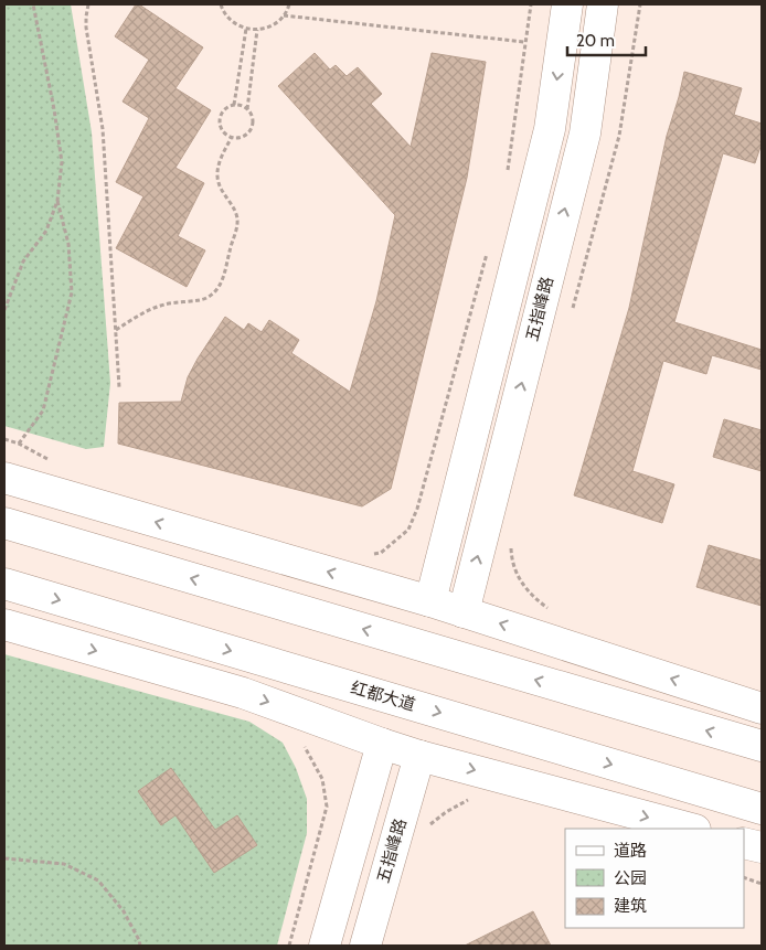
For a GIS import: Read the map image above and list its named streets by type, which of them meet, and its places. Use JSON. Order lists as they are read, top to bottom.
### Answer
{
  "streets": {
    "main road": ["五指峰路", "红都大道"]
  },
  "legend": ["道路", "公园", "建筑"],
  "scale_bar": "20 m"
}
